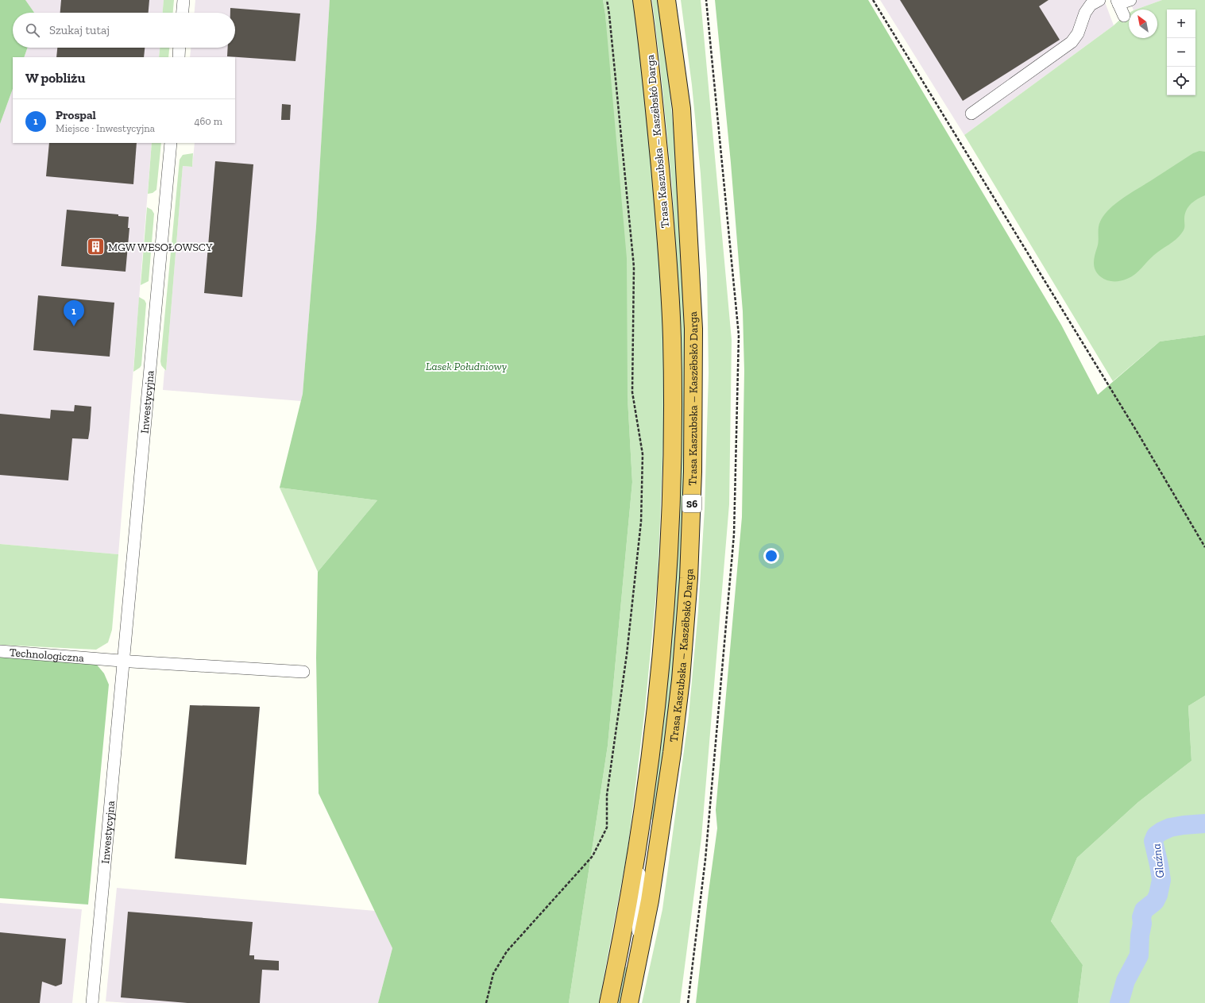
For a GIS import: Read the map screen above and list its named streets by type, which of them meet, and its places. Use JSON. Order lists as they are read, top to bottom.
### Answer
{
  "streets": {
    "highway": ["Trasa Kaszubska – Kaszëbskô Darga", "S6"],
    "street": ["Inwestycyjna", "Technologiczna"]
  },
  "crossings": [
    ["Inwestycyjna", "Technologiczna"]
  ],
  "water": ["Glaźna"],
  "parks": ["Lasek Południowy"],
  "places": {
    "building": ["MGW WESOŁOWSCY"]
  },
  "north": "top left",
  "page": {
    "map_buttons": ["+", "−"],
    "search": "Szukaj tutaj",
    "heading": "W pobliżu",
    "list": [
      {
        "mark": "1",
        "name": "Prospal",
        "note": "Miejsce · Inwestycyjna",
        "value": "460 m"
      }
    ],
    "pins": "1"
  }
}
